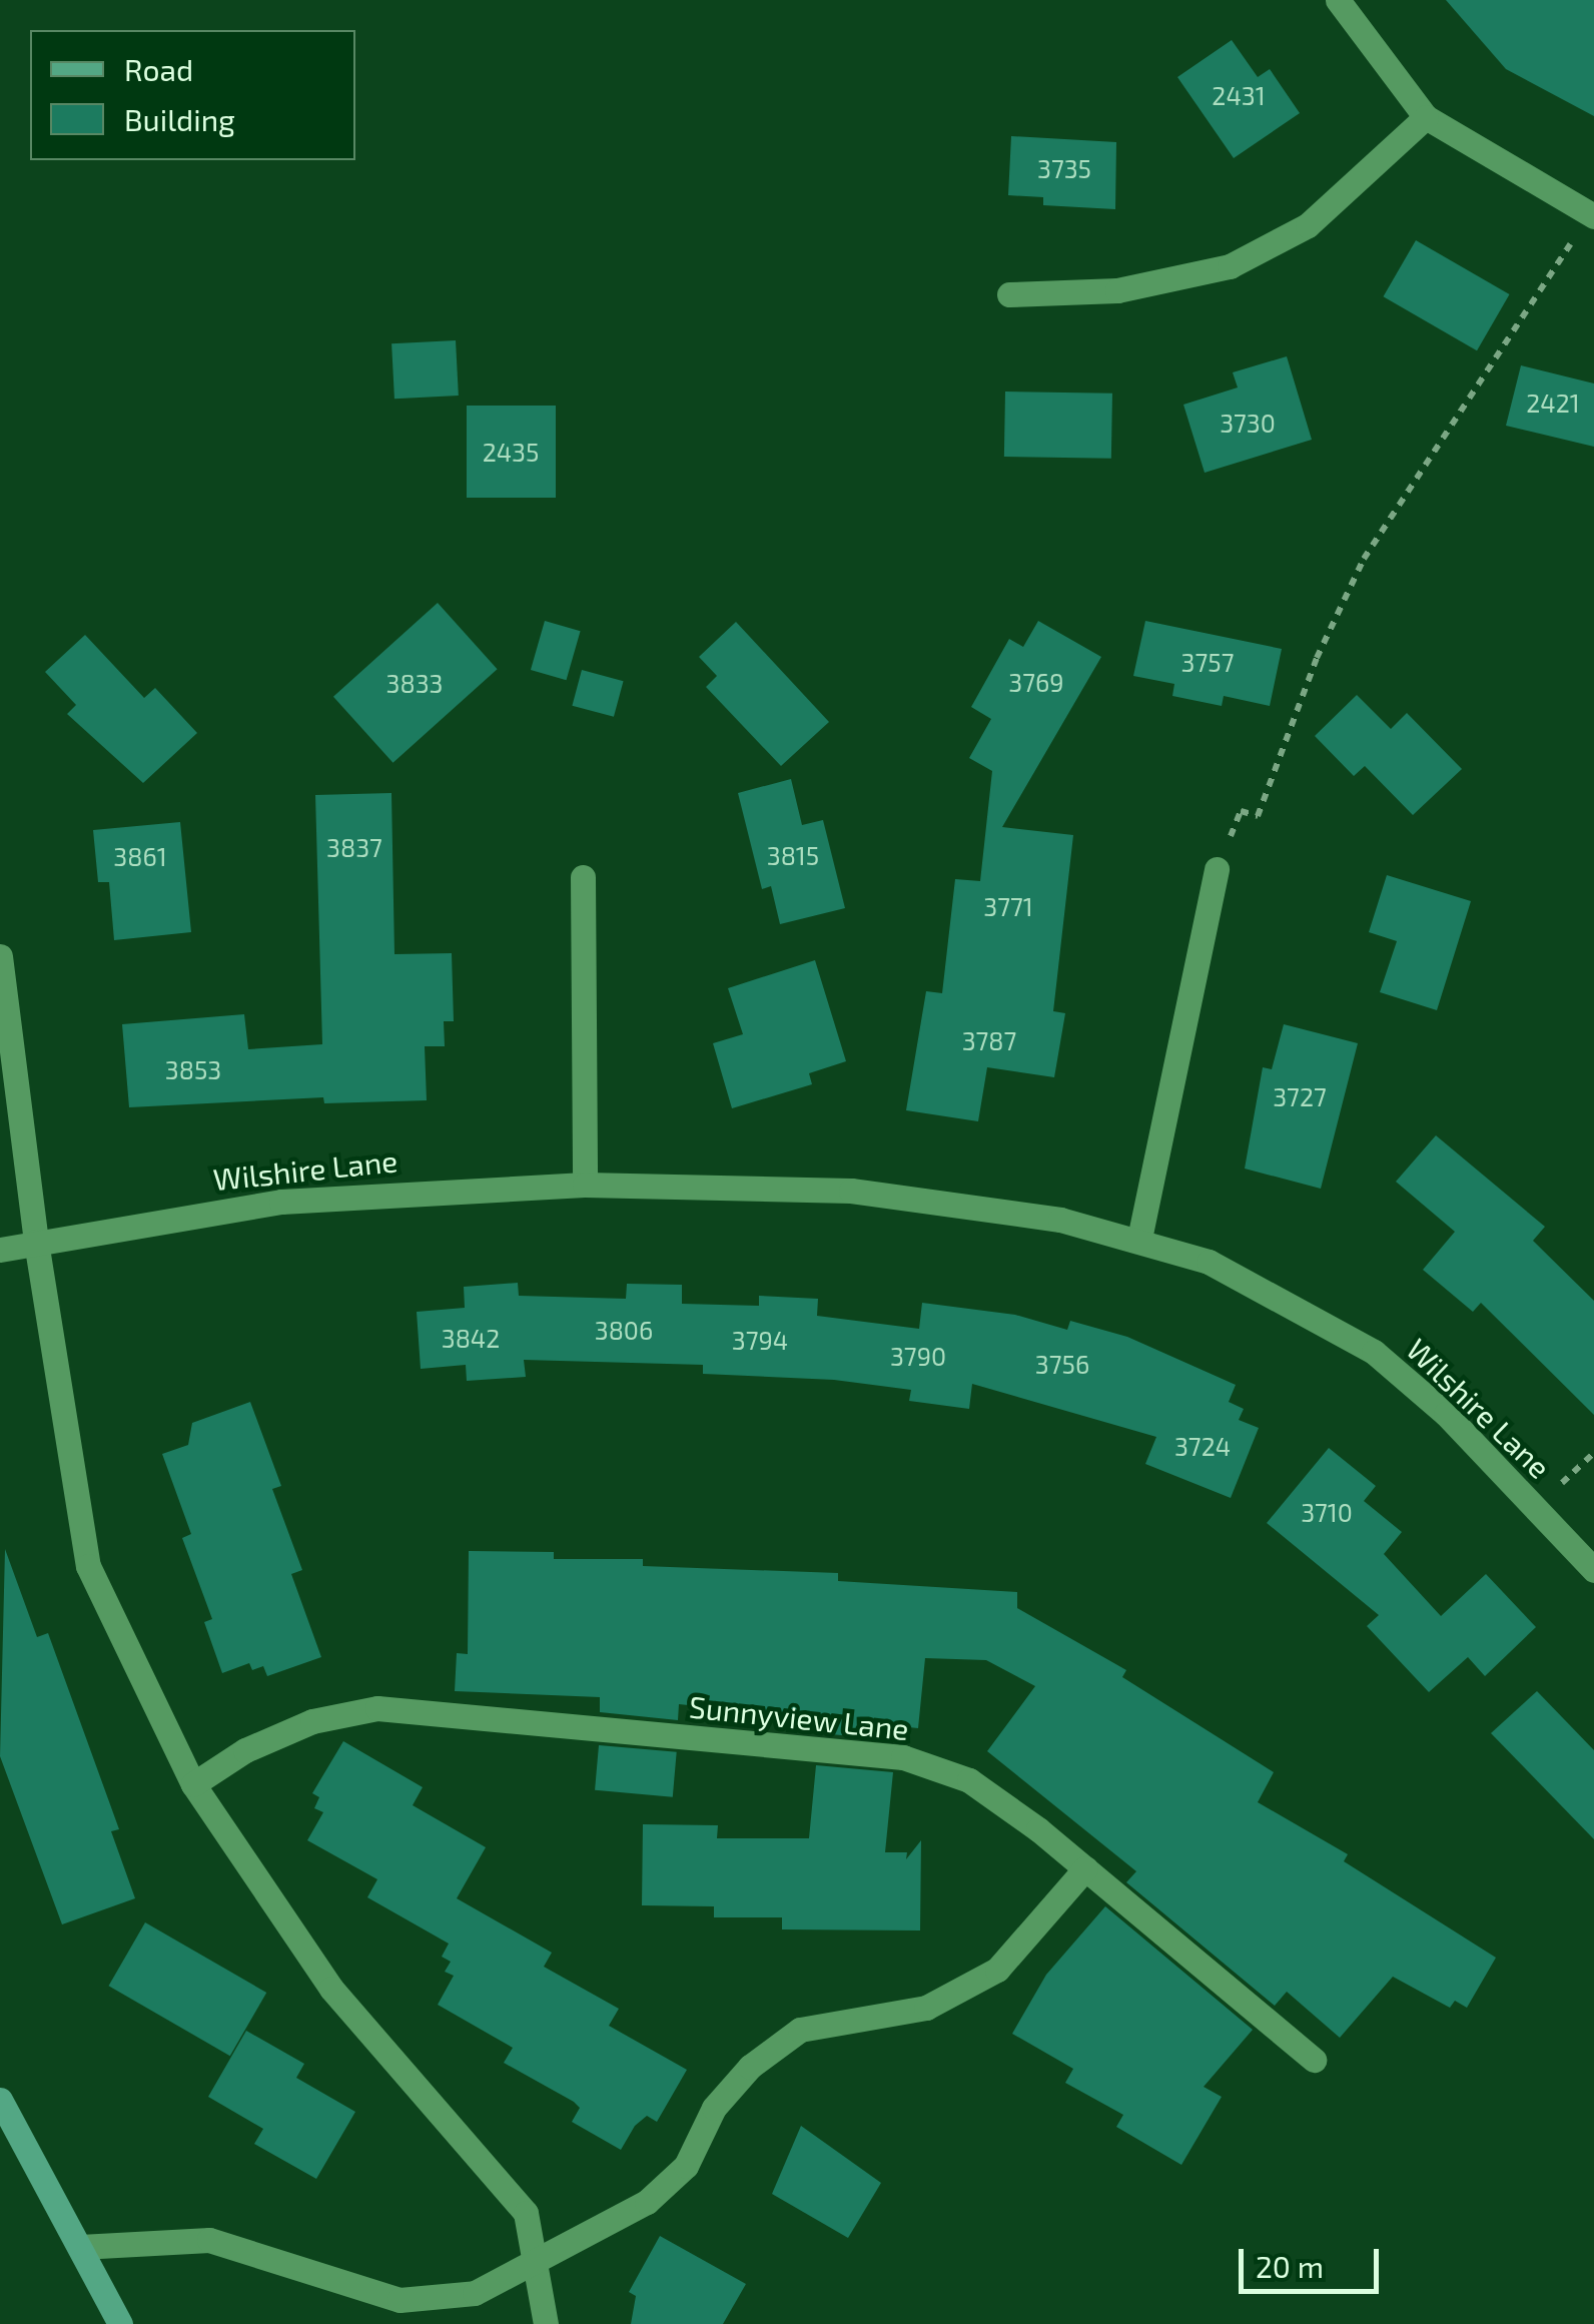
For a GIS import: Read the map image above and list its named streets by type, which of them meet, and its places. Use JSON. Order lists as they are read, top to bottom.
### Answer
{
  "streets": {
    "street": ["Wilshire Lane", "Sunnyview Lane"]
  },
  "house_numbers": [
    "2431",
    "3735",
    "2421",
    "3730",
    "2435",
    "3757",
    "3769",
    "3833",
    "3837",
    "3815",
    "3861",
    "3771",
    "3787",
    "3853",
    "3727",
    "3806",
    "3842",
    "3794",
    "3790",
    "3756",
    "3724",
    "3710"
  ],
  "legend": ["Road", "Building"],
  "scale_bar": "20 m"
}
